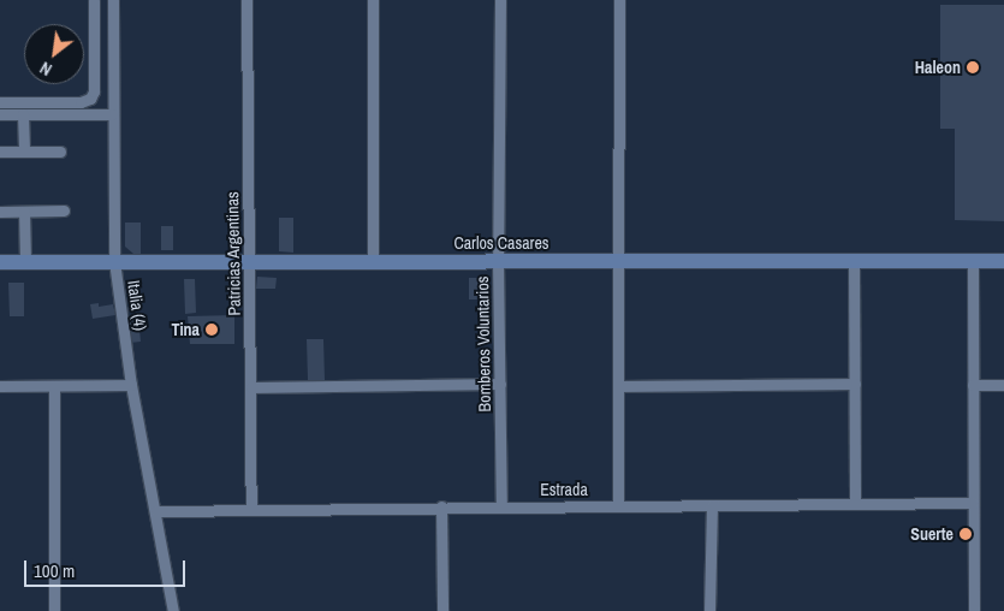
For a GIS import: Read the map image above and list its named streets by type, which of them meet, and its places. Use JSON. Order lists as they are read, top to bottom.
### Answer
{
  "streets": {
    "street": [
      "Carlos Casares",
      "Patricias Argentinas",
      "Italia (4)",
      "Bomberos Voluntarios",
      "Estrada"
    ]
  },
  "crossings": [
    ["Carlos Casares", "Patricias Argentinas"],
    ["Carlos Casares", "Italia (4)"],
    ["Carlos Casares", "Bomberos Voluntarios"],
    ["Patricias Argentinas", "Estrada"],
    ["Italia (4)", "Estrada"],
    ["Bomberos Voluntarios", "Estrada"]
  ],
  "places": ["Haleon", "Tina", "Suerte"],
  "scale_bar": "100 m",
  "north": "bottom left"
}
